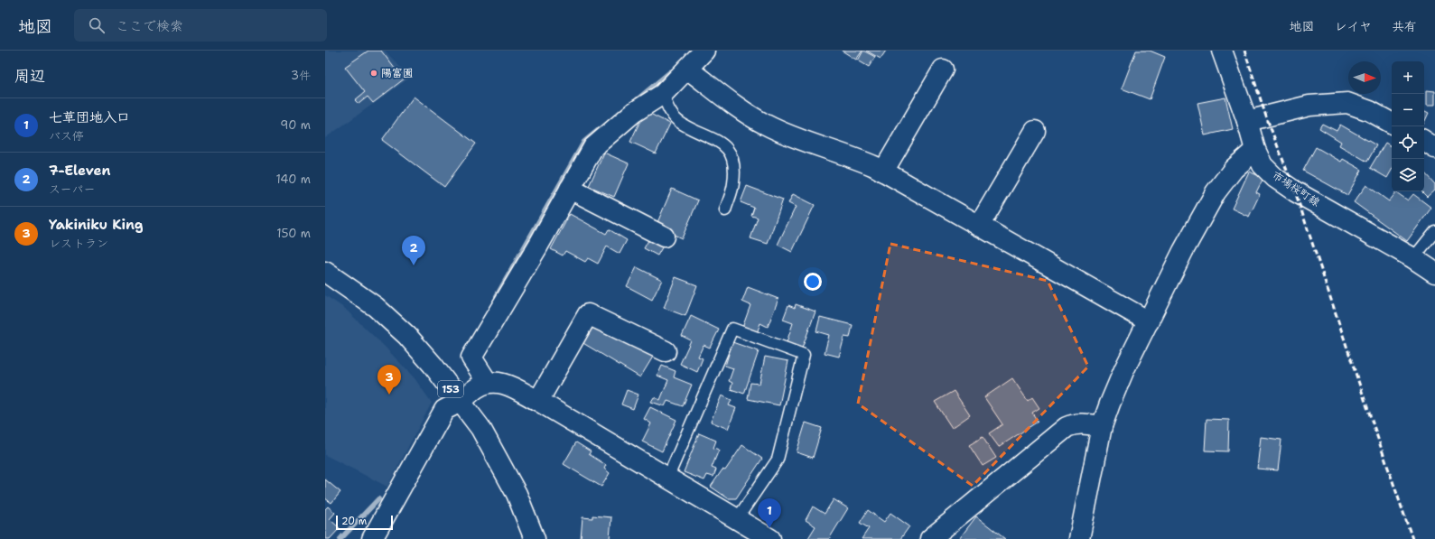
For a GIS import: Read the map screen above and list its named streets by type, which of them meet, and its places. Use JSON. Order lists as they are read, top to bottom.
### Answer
{
  "streets": {
    "main road": ["市場桜町線", "153"]
  },
  "places": ["陽富園"],
  "scale_bar": "20 m",
  "north": "right",
  "page": {
    "header": "地図",
    "search": "ここで検索",
    "nav": ["地図", "レイヤ", "共有"],
    "heading": ["周辺", "3件"],
    "map_buttons": ["+", "−"],
    "list": [
      {
        "mark": "1",
        "name": "七草団地入口",
        "note": "バス停",
        "value": "90 m"
      },
      {
        "mark": "2",
        "name": "7-Eleven",
        "note": "スーパー",
        "value": "140 m"
      },
      {
        "mark": "3",
        "name": "Yakiniku King",
        "note": "レストラン",
        "value": "150 m"
      }
    ],
    "pins": ["2", "3", "1"],
    "scale": "20 m"
  }
}
